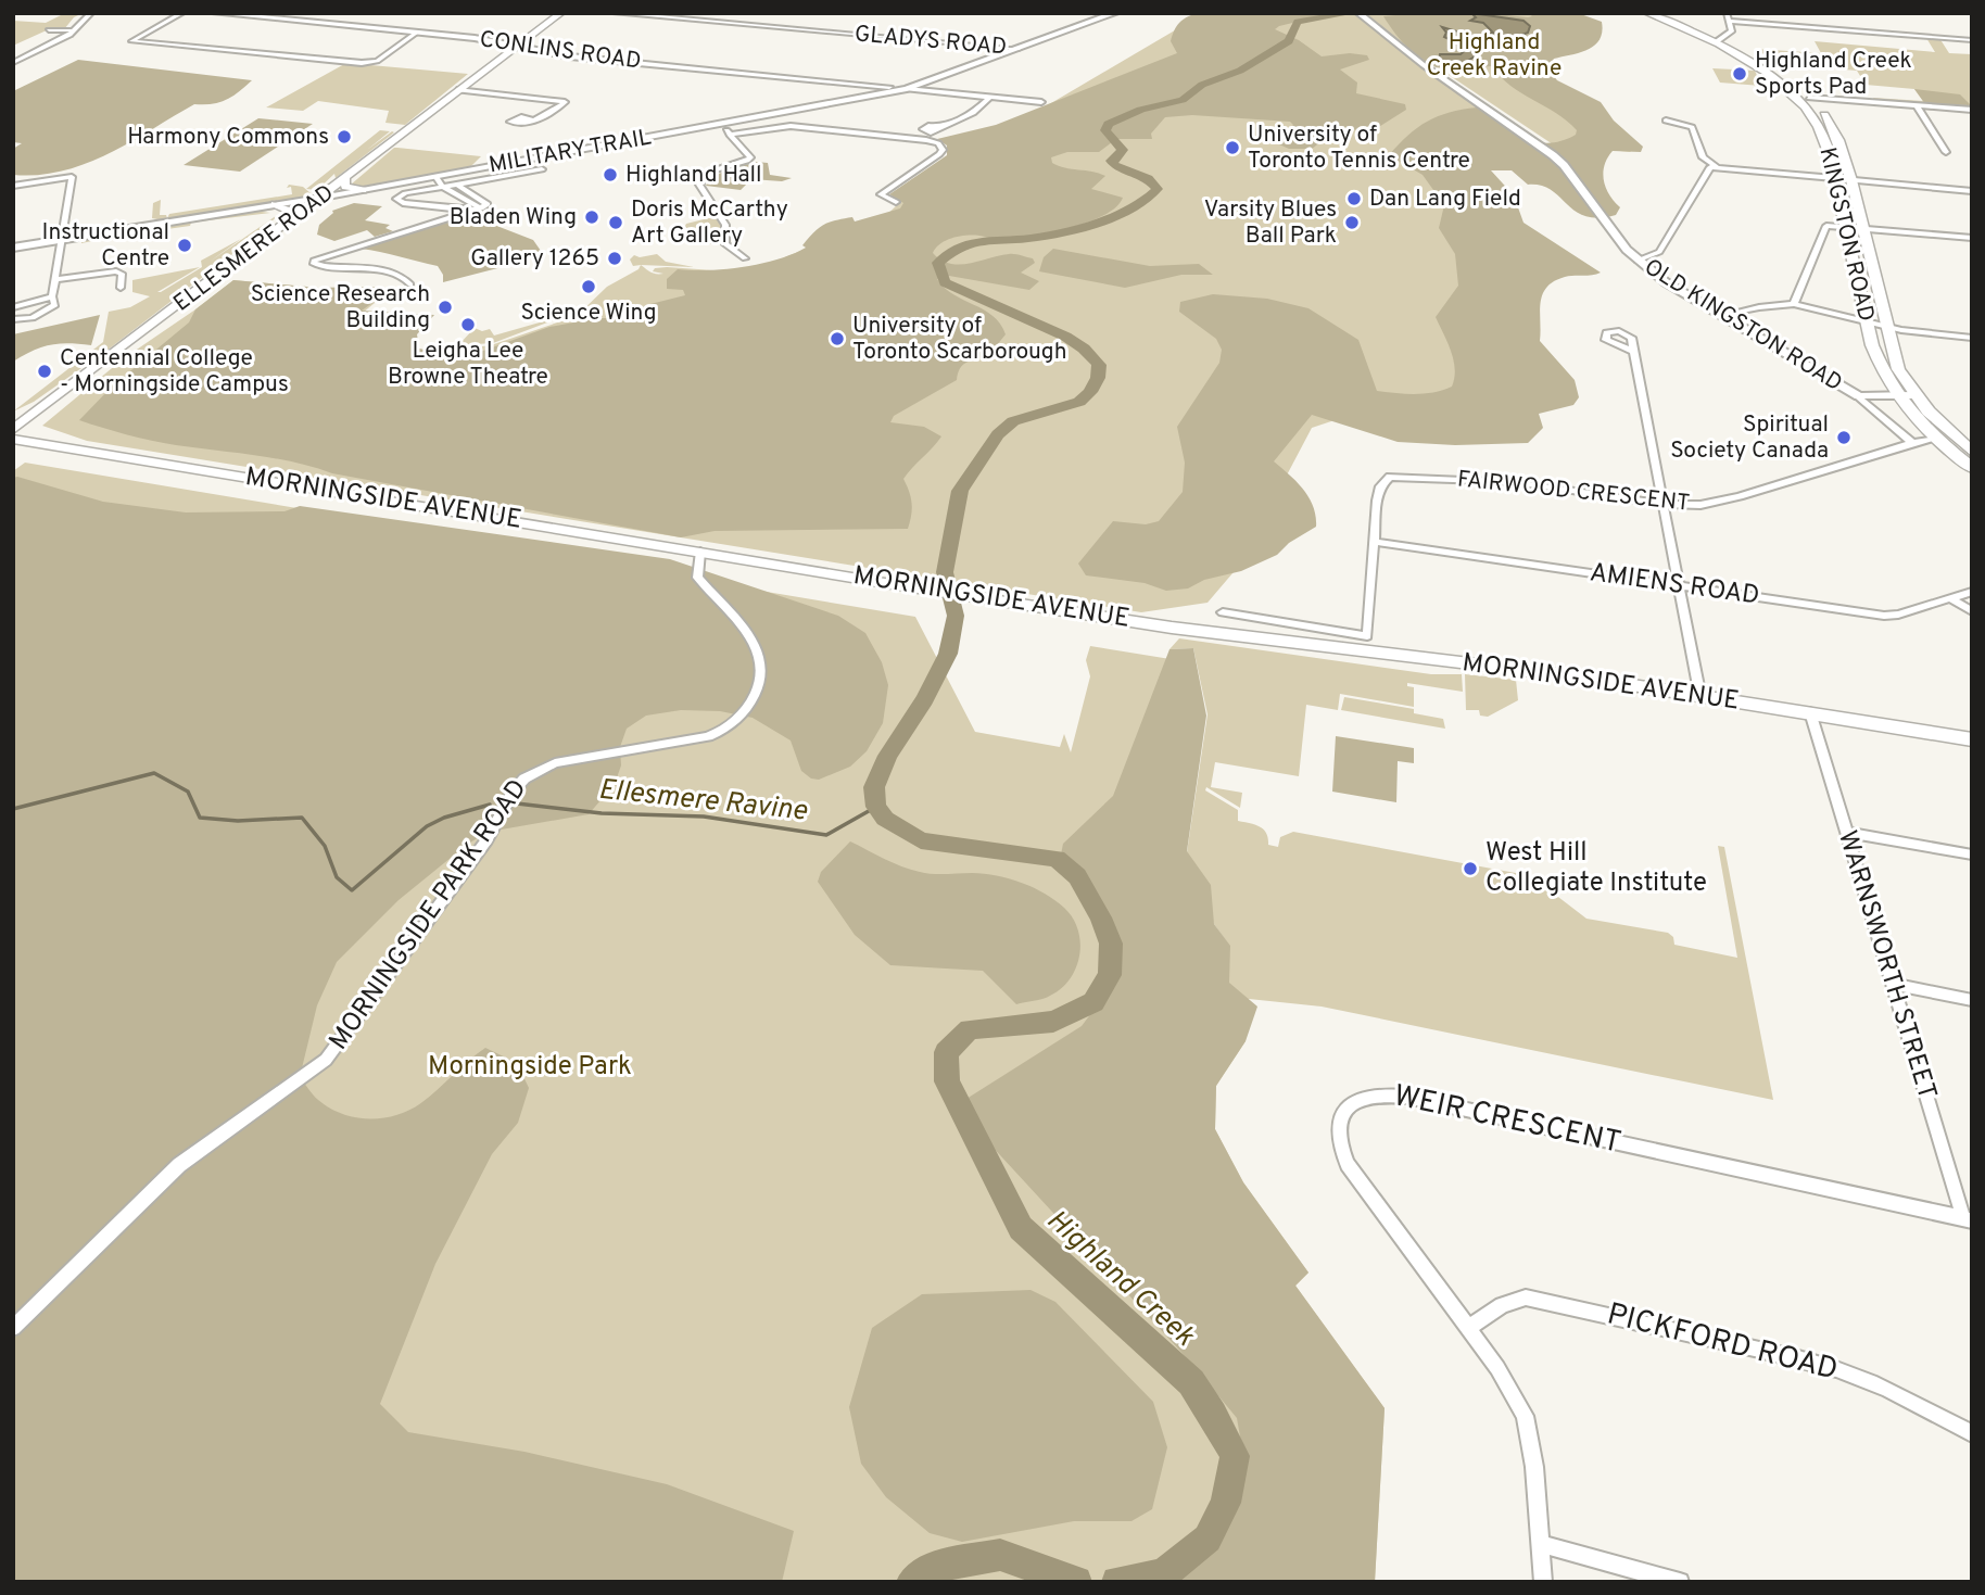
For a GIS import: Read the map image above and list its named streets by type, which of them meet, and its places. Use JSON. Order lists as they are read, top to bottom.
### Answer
{
  "streets": {
    "main road": ["KINGSTON ROAD", "ELLESMERE ROAD", "MORNINGSIDE AVENUE"],
    "street": [
      "GLADYS ROAD",
      "CONLINS ROAD",
      "MILITARY TRAIL",
      "OLD KINGSTON ROAD",
      "FAIRWOOD CRESCENT",
      "AMIENS ROAD",
      "MORNINGSIDE PARK ROAD",
      "WARNSWORTH STREET",
      "WEIR CRESCENT",
      "PICKFORD ROAD"
    ]
  },
  "crossings": [
    ["GLADYS ROAD", "MILITARY TRAIL"],
    ["CONLINS ROAD", "MILITARY TRAIL"],
    ["CONLINS ROAD", "ELLESMERE ROAD"],
    ["MILITARY TRAIL", "ELLESMERE ROAD"],
    ["KINGSTON ROAD", "OLD KINGSTON ROAD"],
    ["OLD KINGSTON ROAD", "FAIRWOOD CRESCENT"],
    ["FAIRWOOD CRESCENT", "AMIENS ROAD"],
    ["MORNINGSIDE AVENUE", "MORNINGSIDE PARK ROAD"],
    ["MORNINGSIDE AVENUE", "WARNSWORTH STREET"],
    ["WARNSWORTH STREET", "WEIR CRESCENT"],
    ["WEIR CRESCENT", "PICKFORD ROAD"]
  ],
  "water": ["Ellesmere Ravine", "Highland Creek"],
  "parks": ["Highland Creek Ravine", "Morningside Park"],
  "places": [
    "Highland Creek Sports Pad",
    "Harmony Commons",
    "University of Toronto Tennis Centre",
    "Highland Hall",
    "Dan Lang Field",
    "Bladen Wing",
    "Doris McCarthy Art Gallery",
    "Varsity Blues Ball Park",
    "Instructional Centre",
    "Gallery 1265",
    "Science Wing",
    "Science Research Building",
    "Leigha Lee Browne Theatre",
    "University of Toronto Scarborough",
    "Centennial College - Morningside Campus",
    "Spiritual Society Canada",
    "West Hill Collegiate Institute"
  ]
}
